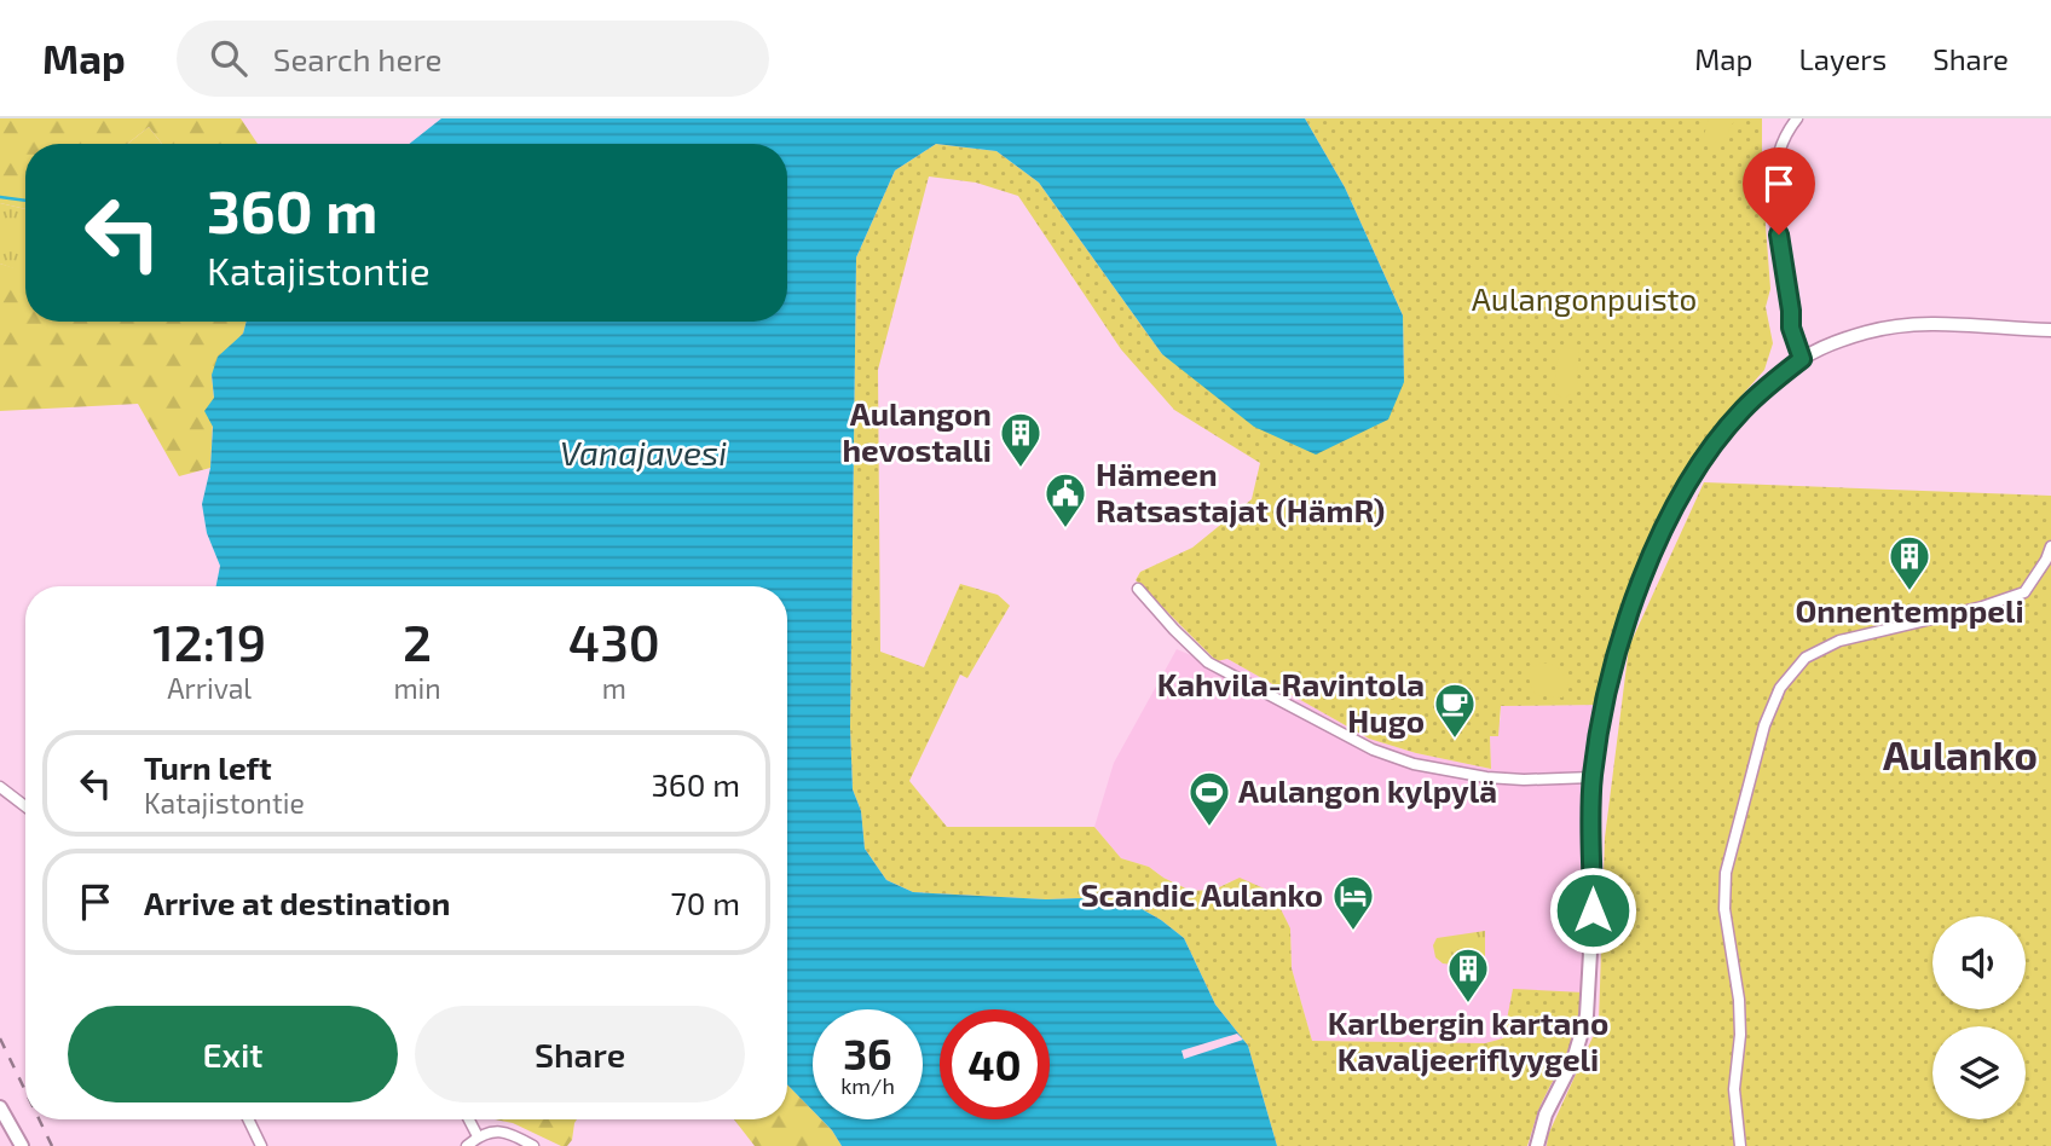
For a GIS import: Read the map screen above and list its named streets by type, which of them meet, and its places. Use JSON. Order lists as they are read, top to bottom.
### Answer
{
  "districts": ["Aulanko"],
  "water": ["Vanajavesi"],
  "parks": ["Aulangonpuisto"],
  "places": {
    "building": ["Aulangon hevostalli", "Onnentemppeli", "Karlbergin kartano Kavaljeeriflyygeli"],
    "public building": ["Hämeen Ratsastajat (HämR)"],
    "cafe": ["Kahvila-Ravintola Hugo"],
    "sports": ["Aulangon kylpylä"],
    "hotel": ["Scandic Aulanko"]
  },
  "page": {
    "header": "Map",
    "search": "Search here",
    "nav": ["Map", "Layers", "Share"],
    "turn": ["360 m", "Katajistontie"],
    "eta": [
      "12:19",
      "Arrival",
      "2",
      "min",
      "430",
      "m"
    ],
    "list": [
      {
        "name": "Turn left",
        "note": "Katajistontie",
        "value": "360 m"
      },
      {
        "name": "Arrive at destination",
        "value": "70 m"
      }
    ],
    "buttons": ["Exit", "Share"],
    "speed": "36 km/h",
    "limit": "40"
  }
}
